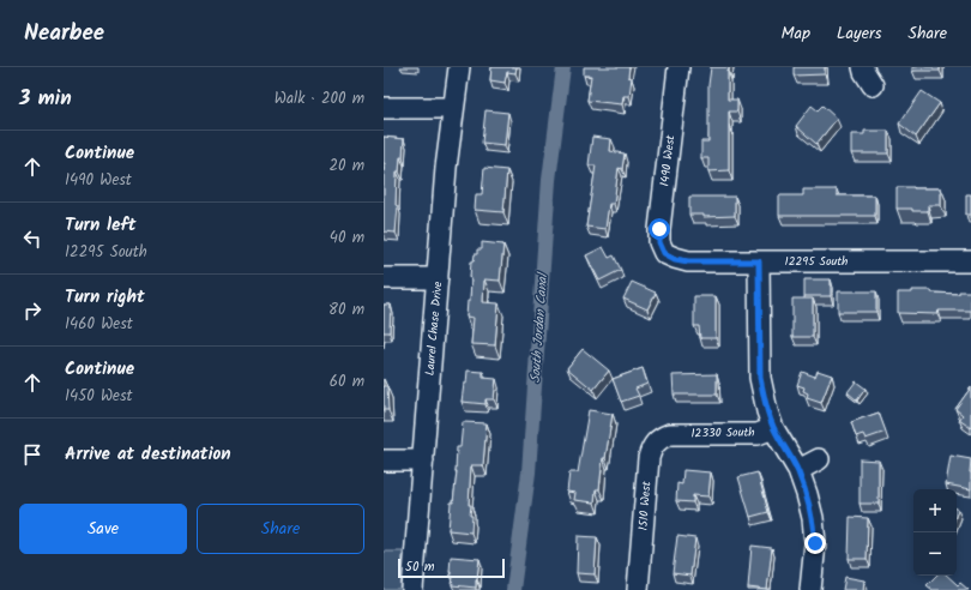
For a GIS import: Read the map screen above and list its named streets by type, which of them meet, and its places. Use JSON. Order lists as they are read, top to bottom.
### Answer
{
  "streets": {
    "street": [
      "1490 West",
      "12295 South",
      "Laurel Chase Drive",
      "12330 South",
      "1510 West"
    ]
  },
  "crossings": [
    ["1490 West", "12295 South"],
    ["12330 South", "1510 West"]
  ],
  "water": ["South Jordan Canal"],
  "scale_bar": "50 m",
  "page": {
    "header": "Nearbee",
    "nav": ["Map", "Layers", "Share"],
    "heading": ["3 min", "Walk · 200 m"],
    "list": [
      ["Continue", "1490 West", "20 m"],
      ["Turn left", "12295 South", "40 m"],
      ["Turn right", "1460 West", "80 m"],
      ["Continue", "1450 West", "60 m"],
      "Arrive at destination"
    ],
    "buttons": ["Save", "Share"],
    "map_buttons": ["+", "−"],
    "scale": "50 m"
  }
}
